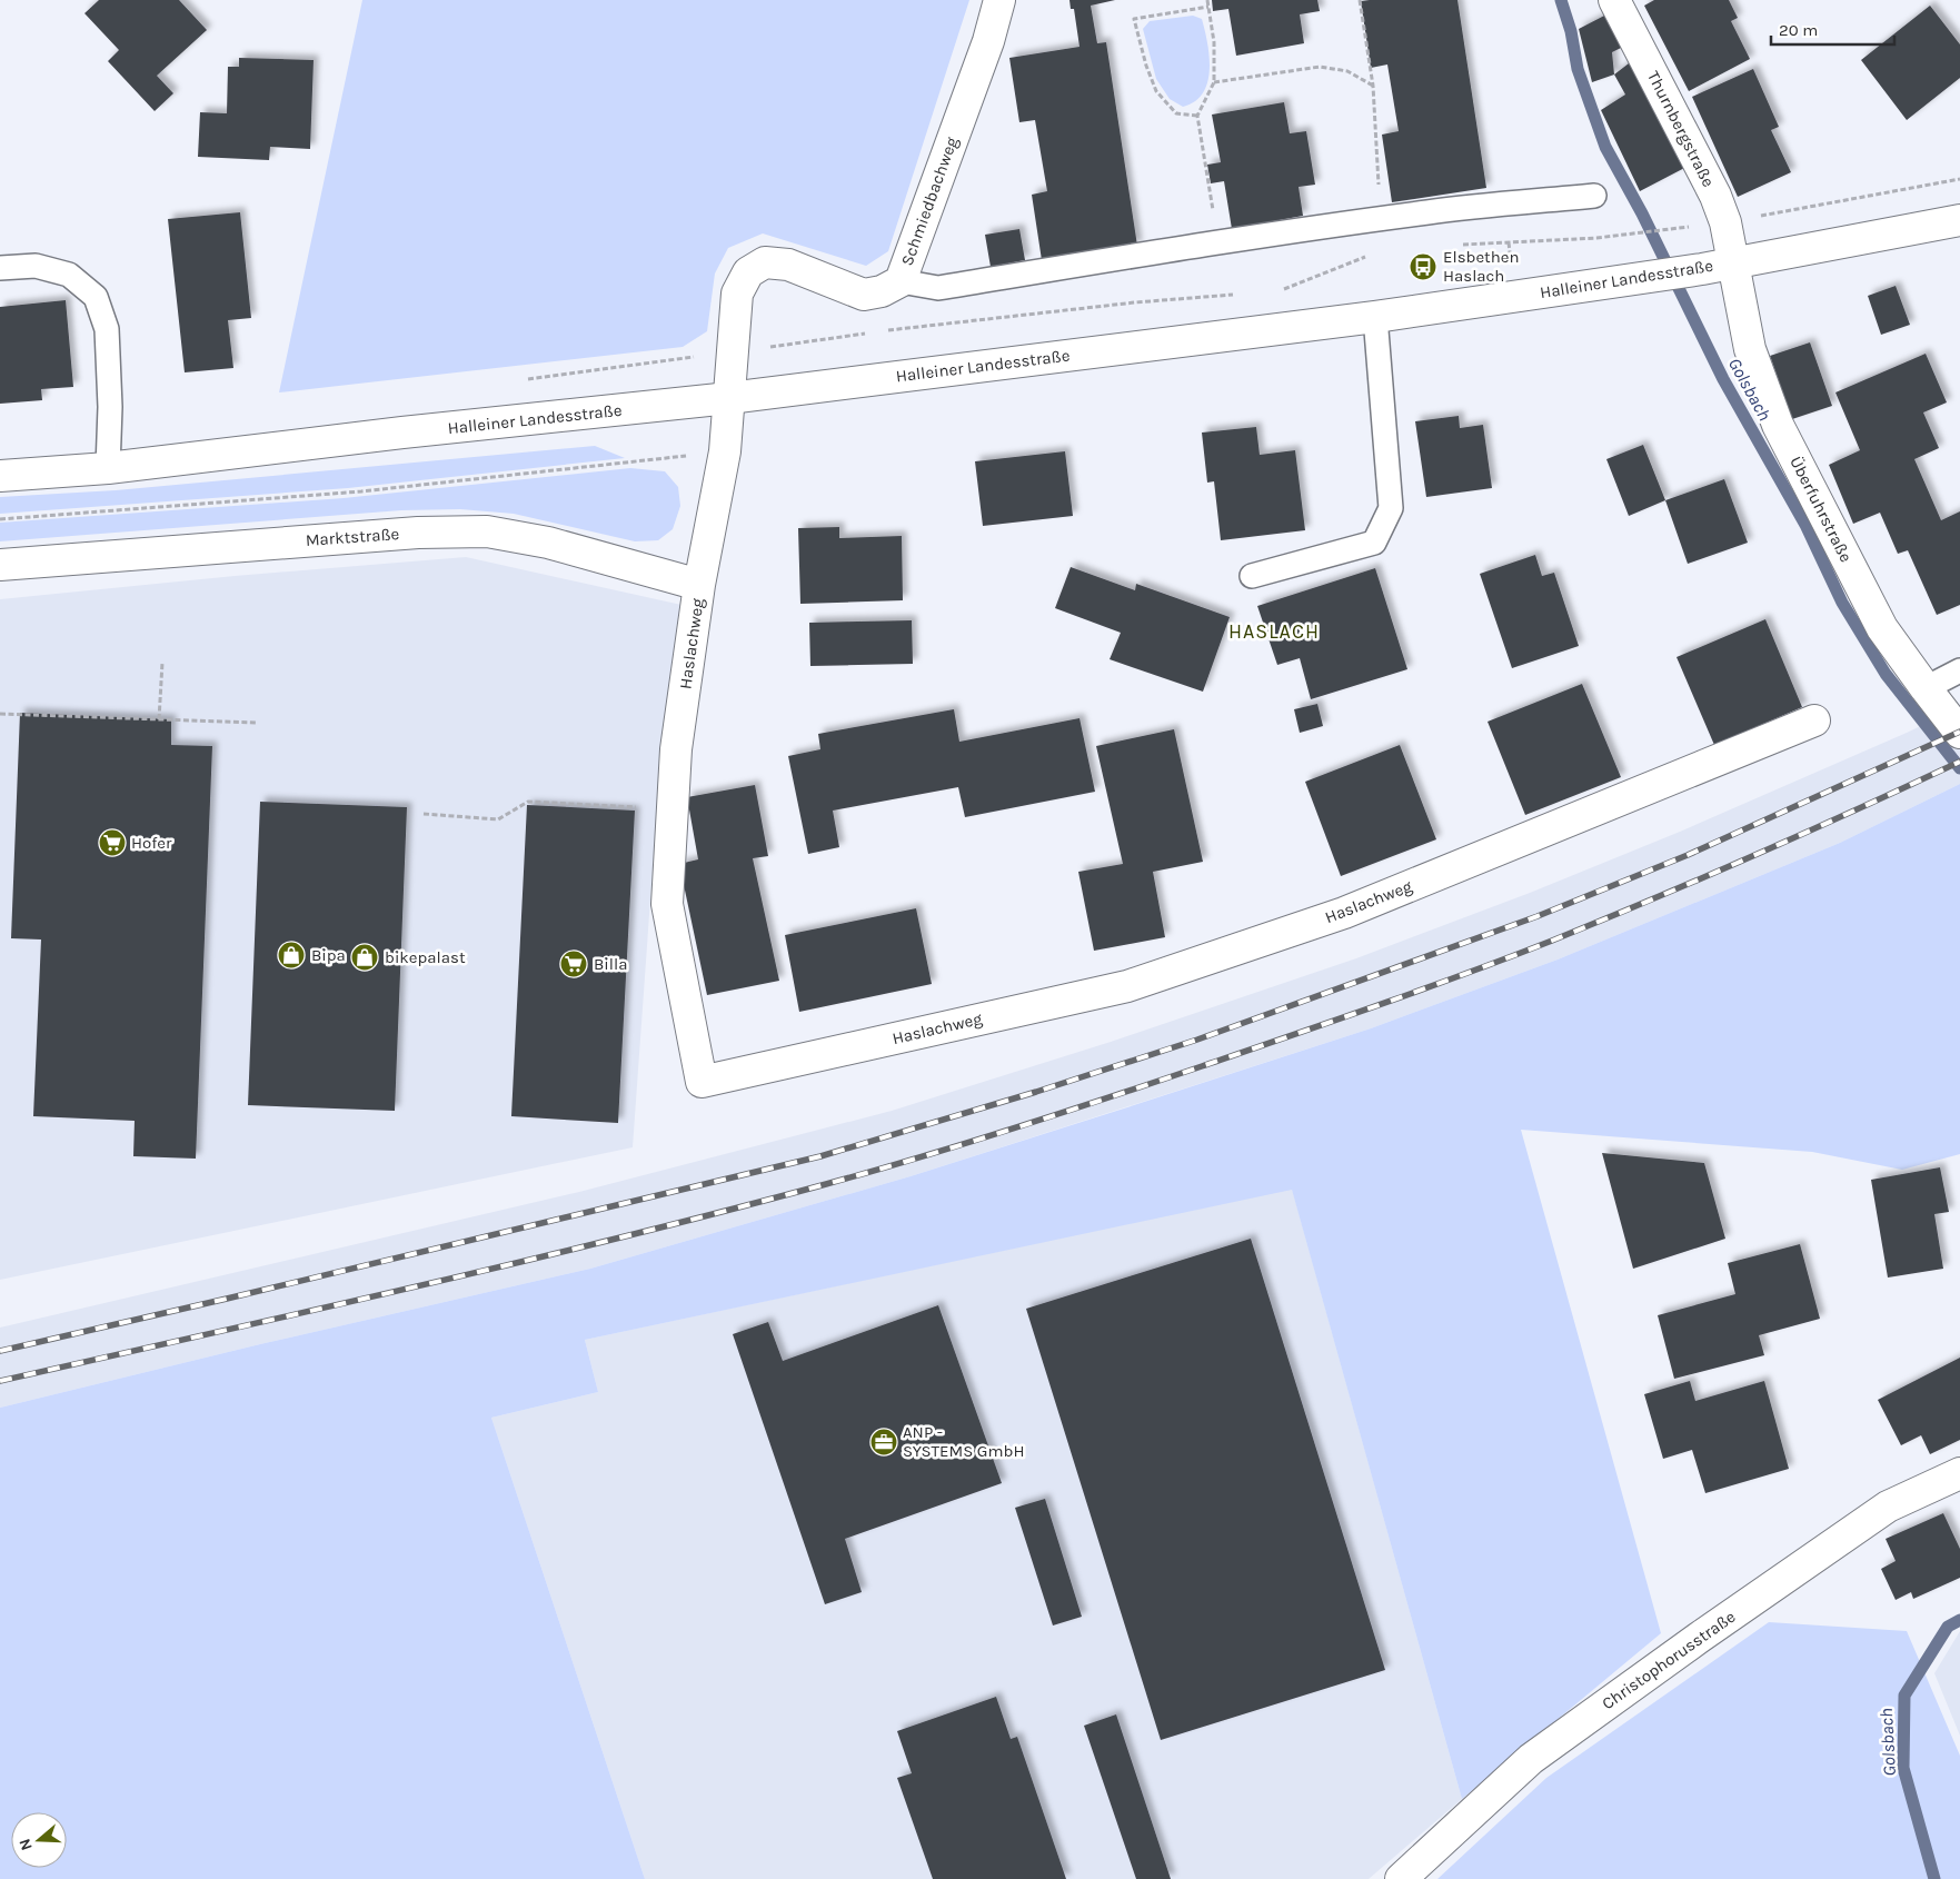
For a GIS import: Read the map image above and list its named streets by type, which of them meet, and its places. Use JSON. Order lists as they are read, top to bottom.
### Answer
{
  "streets": {
    "street": [
      "Thurnbergstraße",
      "Schmiedbachweg",
      "Halleiner Landesstraße",
      "Überfuhrstraße",
      "Marktstraße",
      "Haslachweg",
      "Christophorusstraße"
    ]
  },
  "crossings": [
    ["Thurnbergstraße", "Halleiner Landesstraße"],
    ["Thurnbergstraße", "Überfuhrstraße"],
    ["Schmiedbachweg", "Halleiner Landesstraße"],
    ["Schmiedbachweg", "Haslachweg"],
    ["Halleiner Landesstraße", "Überfuhrstraße"],
    ["Halleiner Landesstraße", "Haslachweg"],
    ["Marktstraße", "Haslachweg"]
  ],
  "districts": ["HASLACH"],
  "water": ["Golsbach"],
  "places": {
    "bus stop": ["Elsbethen Haslach"],
    "supermarket": ["Hofer", "Billa"],
    "shop": ["Bipa", "bikepalast"],
    "office": ["ANP - SYSTEMS GmbH"]
  },
  "scale_bar": "20 m",
  "north": "left"
}
